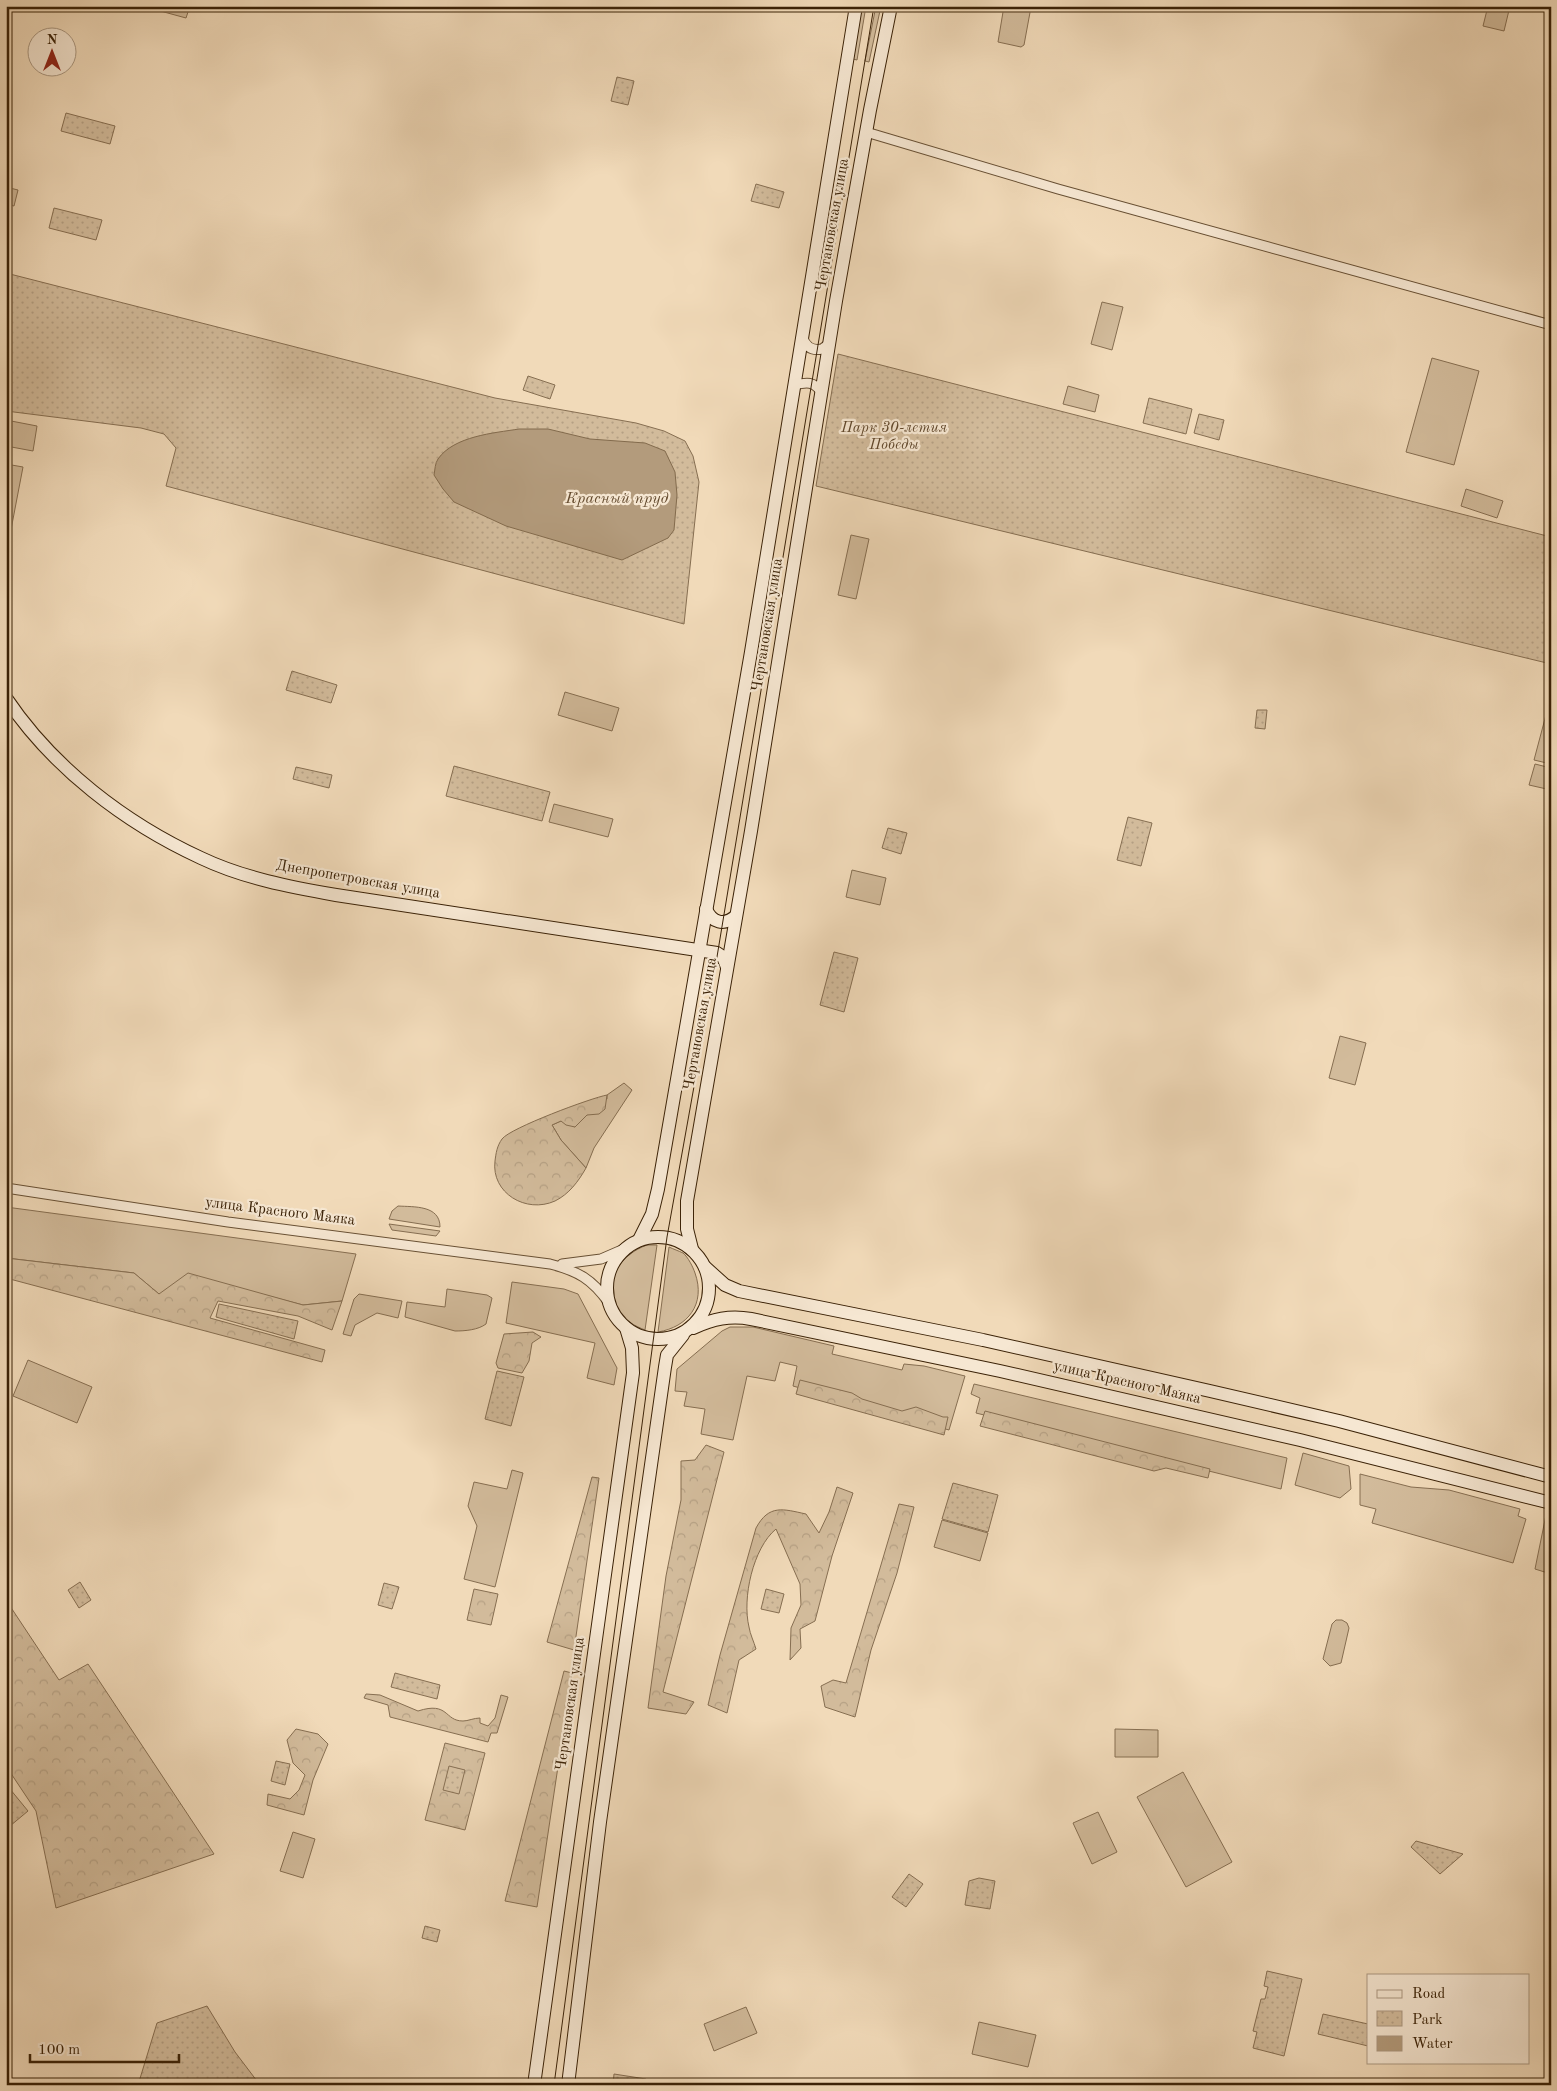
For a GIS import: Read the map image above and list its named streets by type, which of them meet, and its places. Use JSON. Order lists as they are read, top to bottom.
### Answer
{
  "streets": {
    "main road": ["Чертановская улица", "Днепропетровская улица", "улица Красного Маяка"]
  },
  "crossings": [
    ["Чертановская улица", "Днепропетровская улица"],
    ["Чертановская улица", "улица Красного Маяка"]
  ],
  "water": ["Красный пруд"],
  "parks": ["Парк 30-летия Победы"],
  "legend": ["Road", "Park", "Water"],
  "scale_bar": "100 m",
  "north": "top"
}
